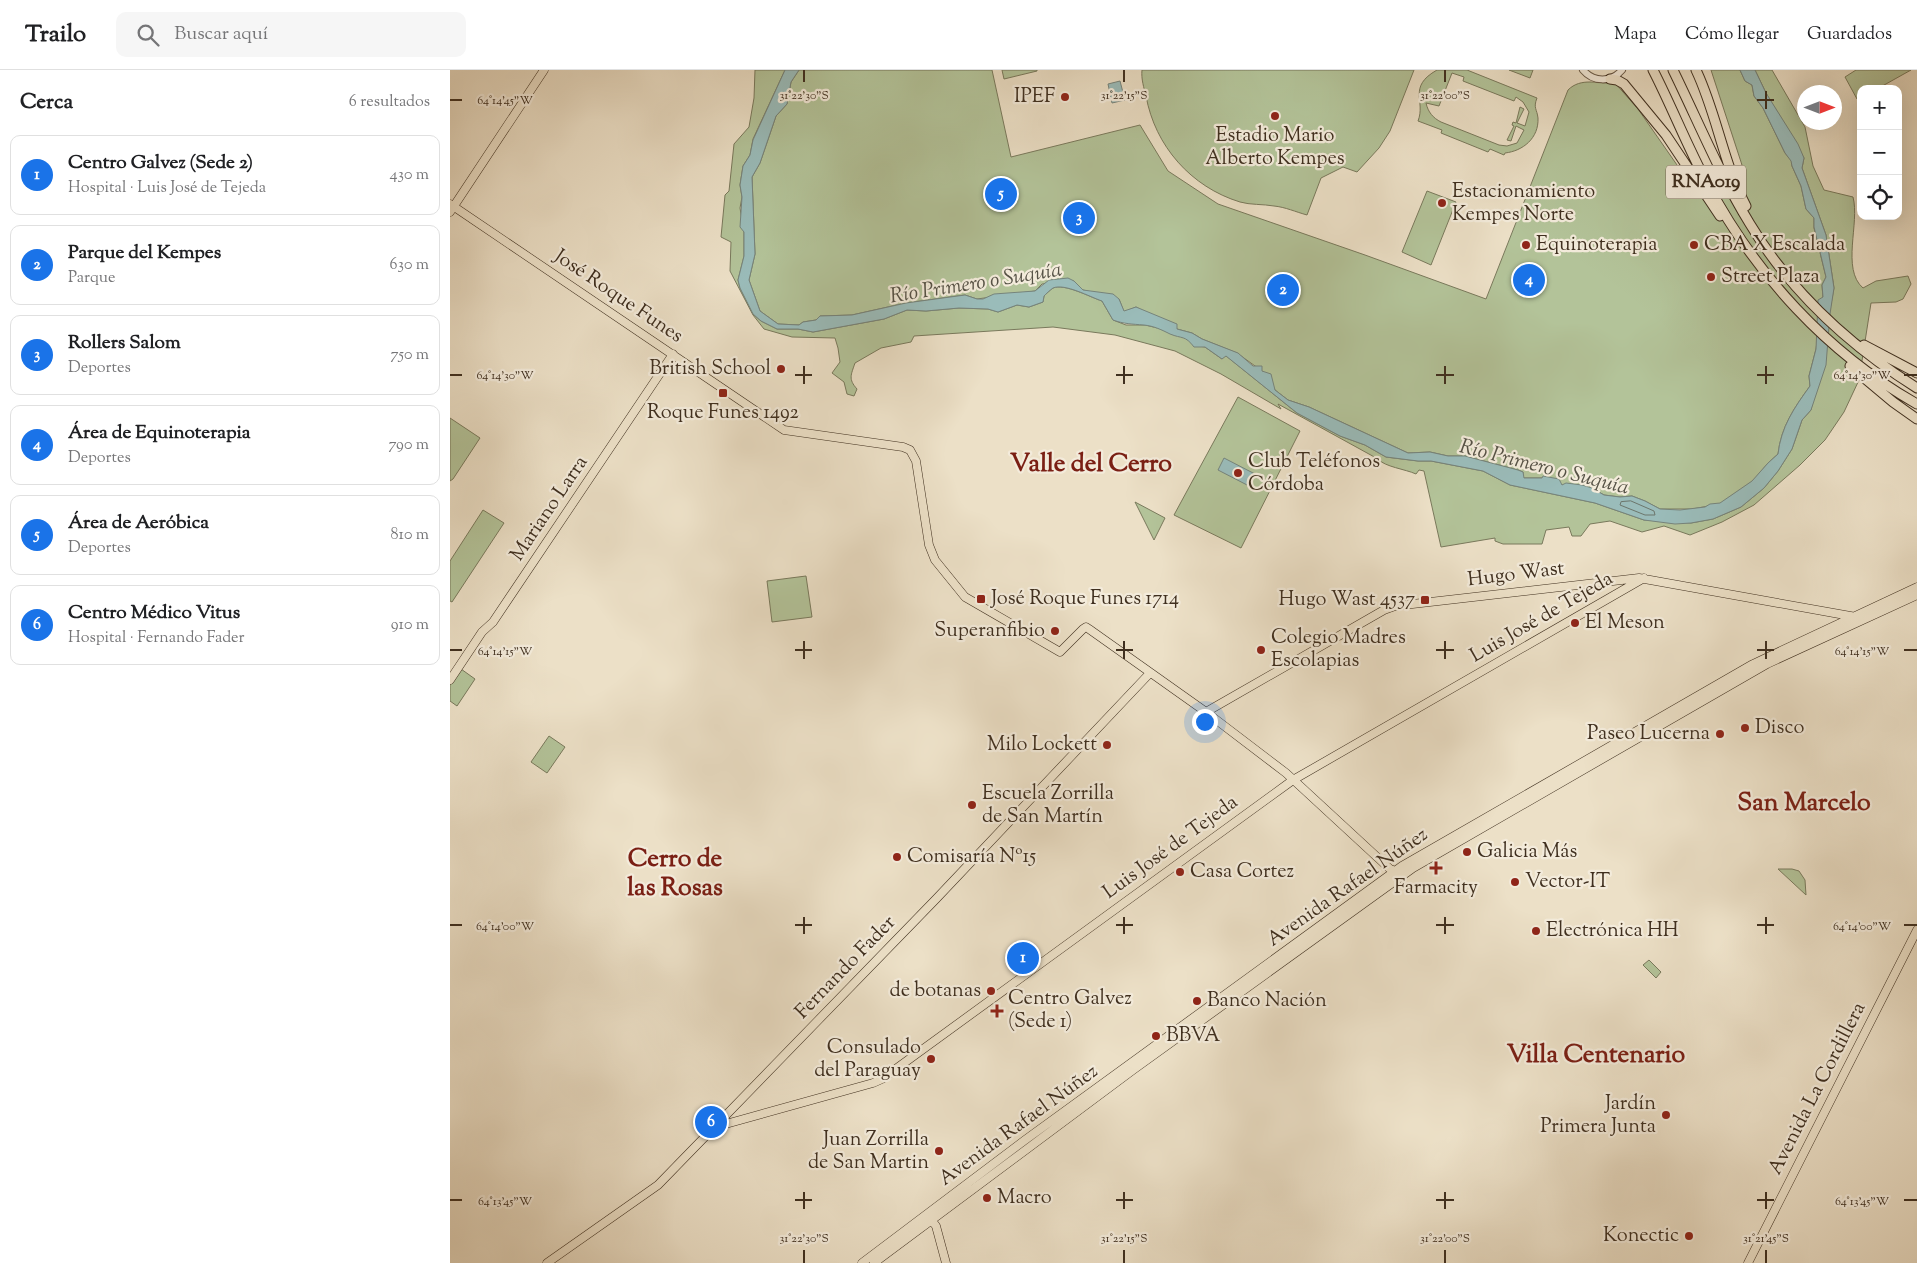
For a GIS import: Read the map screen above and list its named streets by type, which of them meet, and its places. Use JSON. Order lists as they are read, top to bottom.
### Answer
{
  "streets": {
    "highway": ["RNA019"],
    "main road": [
      "José Roque Funes",
      "Mariano Larra",
      "Hugo Wast",
      "Luis José de Tejeda",
      "Avenida Rafael Núñez",
      "Fernando Fader",
      "Avenida La Cordillera"
    ]
  },
  "crossings": [
    ["José Roque Funes", "Mariano Larra"],
    ["José Roque Funes", "Fernando Fader"],
    ["Hugo Wast", "Luis José de Tejeda"],
    ["Hugo Wast", "Avenida Rafael Núñez"],
    ["Luis José de Tejeda", "Fernando Fader"]
  ],
  "districts": [
    "Valle del Cerro",
    "San Marcelo",
    "Cerro de las Rosas",
    "Villa Centenario"
  ],
  "water": ["Río Primero o Suquía"],
  "places": {
    "other": [
      "IPEF",
      "Estadio Mario Alberto Kempes",
      "Estacionamiento Kempes Norte",
      "Equinoterapia",
      "CBA X Escalada",
      "Street Plaza",
      "British School",
      "Club Teléfonos Córdoba",
      "El Meson",
      "Superanfibio",
      "Colegio Madres Escolapias",
      "Disco",
      "Paseo Lucerna",
      "Milo Lockett",
      "Escuela Zorrilla de San Martín",
      "Galicia Más",
      "Comisaría Nº15",
      "Casa Cortez",
      "Vector-IT",
      "Electrónica HH",
      "de botanas",
      "Banco Nación",
      "BBVA",
      "Consulado del Paraguay",
      "Jardín Primera Junta",
      "Juan Zorrilla de San Martin",
      "Macro",
      "Konectic"
    ],
    "transit": ["Roque Funes 1492", "José Roque Funes 1714", "Hugo Wast 4537"],
    "health": ["Farmacity", "Centro Galvez (Sede 1)"]
  },
  "north": "right",
  "page": {
    "header": "Trailo",
    "search": "Buscar aquí",
    "nav": ["Mapa", "Cómo llegar", "Guardados"],
    "heading": ["Cerca", "6 resultados"],
    "map_buttons": ["+", "−"],
    "list": [
      {
        "mark": "1",
        "name": "Centro Galvez (Sede 2)",
        "note": "Hospital · Luis José de Tejeda",
        "value": "430 m"
      },
      {
        "mark": "2",
        "name": "Parque del Kempes",
        "note": "Parque",
        "value": "630 m"
      },
      {
        "mark": "3",
        "name": "Rollers Salom",
        "note": "Deportes",
        "value": "750 m"
      },
      {
        "mark": "4",
        "name": "Área de Equinoterapia",
        "note": "Deportes",
        "value": "790 m"
      },
      {
        "mark": "5",
        "name": "Área de Aeróbica",
        "note": "Deportes",
        "value": "810 m"
      },
      {
        "mark": "6",
        "name": "Centro Médico Vitus",
        "note": "Hospital · Fernando Fader",
        "value": "910 m"
      }
    ],
    "pins": [
      "5",
      "3",
      "4",
      "2",
      "1",
      "6"
    ]
  },
  "coordinates": [
    "31°22'30\"S",
    "31°22'15\"S",
    "31°22'00\"S",
    "64°14'45\"W",
    "64°14'30\"W",
    "64°14'15\"W",
    "64°14'00\"W",
    "64°13'45\"W",
    "31°21'45\"S"
  ]
}
